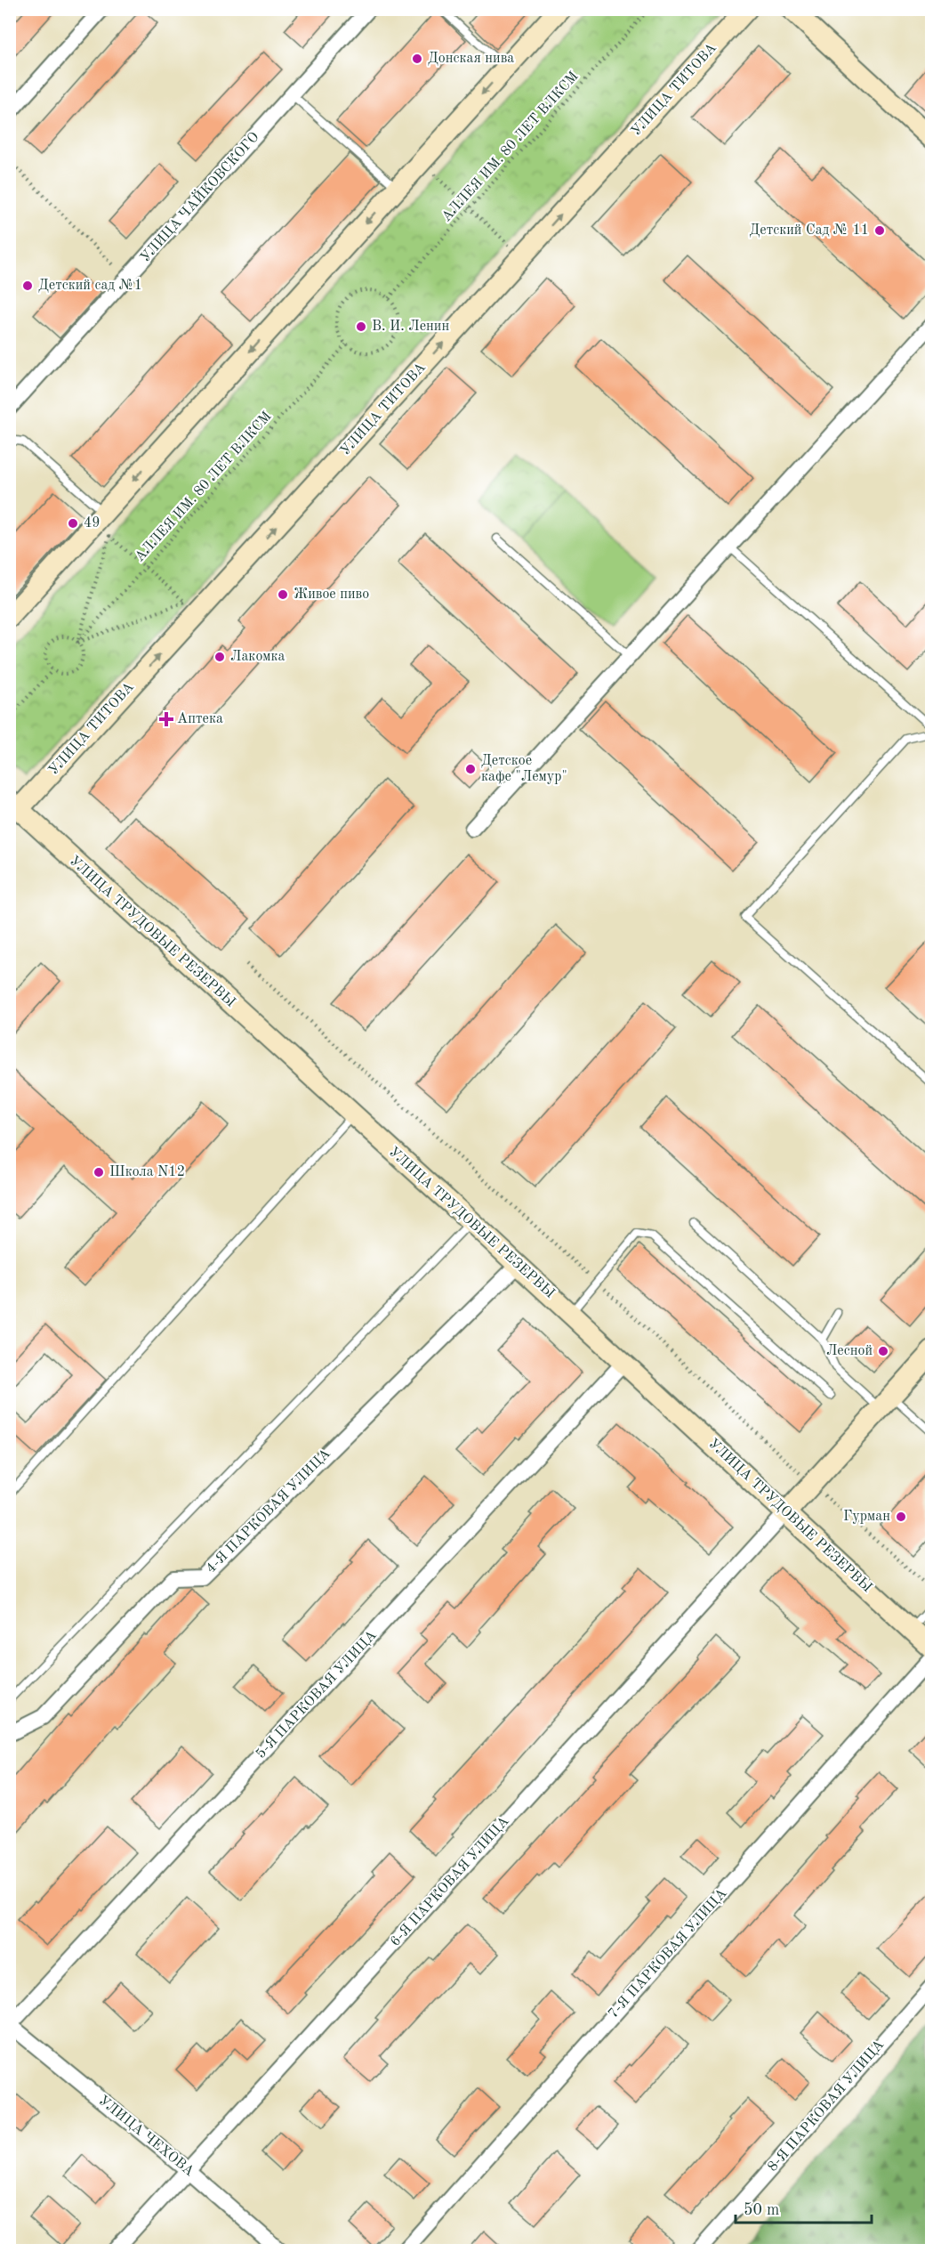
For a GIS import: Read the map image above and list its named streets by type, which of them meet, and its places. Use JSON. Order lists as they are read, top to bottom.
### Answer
{
  "streets": {
    "street": [
      "УЛИЦА ТИТОВА",
      "УЛИЦА ЧАЙКОВСКОГО",
      "УЛИЦА ТРУДОВЫЕ РЕЗЕРВЫ",
      "4-Я ПАРКОВАЯ УЛИЦА",
      "5-Я ПАРКОВАЯ УЛИЦА",
      "6-Я ПАРКОВАЯ УЛИЦА",
      "7-Я ПАРКОВАЯ УЛИЦА",
      "8-Я ПАРКОВАЯ УЛИЦА",
      "УЛИЦА ЧЕХОВА"
    ],
    "path": ["АЛЛЕЯ ИМ. 80 ЛЕТ ВЛКСМ"]
  },
  "crossings": [
    ["УЛИЦА ТИТОВА", "УЛИЦА ТРУДОВЫЕ РЕЗЕРВЫ"],
    ["УЛИЦА ТРУДОВЫЕ РЕЗЕРВЫ", "4-Я ПАРКОВАЯ УЛИЦА"],
    ["УЛИЦА ТРУДОВЫЕ РЕЗЕРВЫ", "5-Я ПАРКОВАЯ УЛИЦА"],
    ["УЛИЦА ТРУДОВЫЕ РЕЗЕРВЫ", "6-Я ПАРКОВАЯ УЛИЦА"],
    ["5-Я ПАРКОВАЯ УЛИЦА", "УЛИЦА ЧЕХОВА"],
    ["6-Я ПАРКОВАЯ УЛИЦА", "УЛИЦА ЧЕХОВА"]
  ],
  "places": {
    "other": [
      "Донская нива",
      "Детский Сад № 11",
      "Детский сад №1",
      "В. И. Ленин",
      "49",
      "Живое пиво",
      "Лакомка",
      "Детское кафе \"Лемур\"",
      "Школа N12",
      "Лесной",
      "Гурман"
    ],
    "health": ["Аптека"]
  },
  "scale_bar": "50 m"
}
